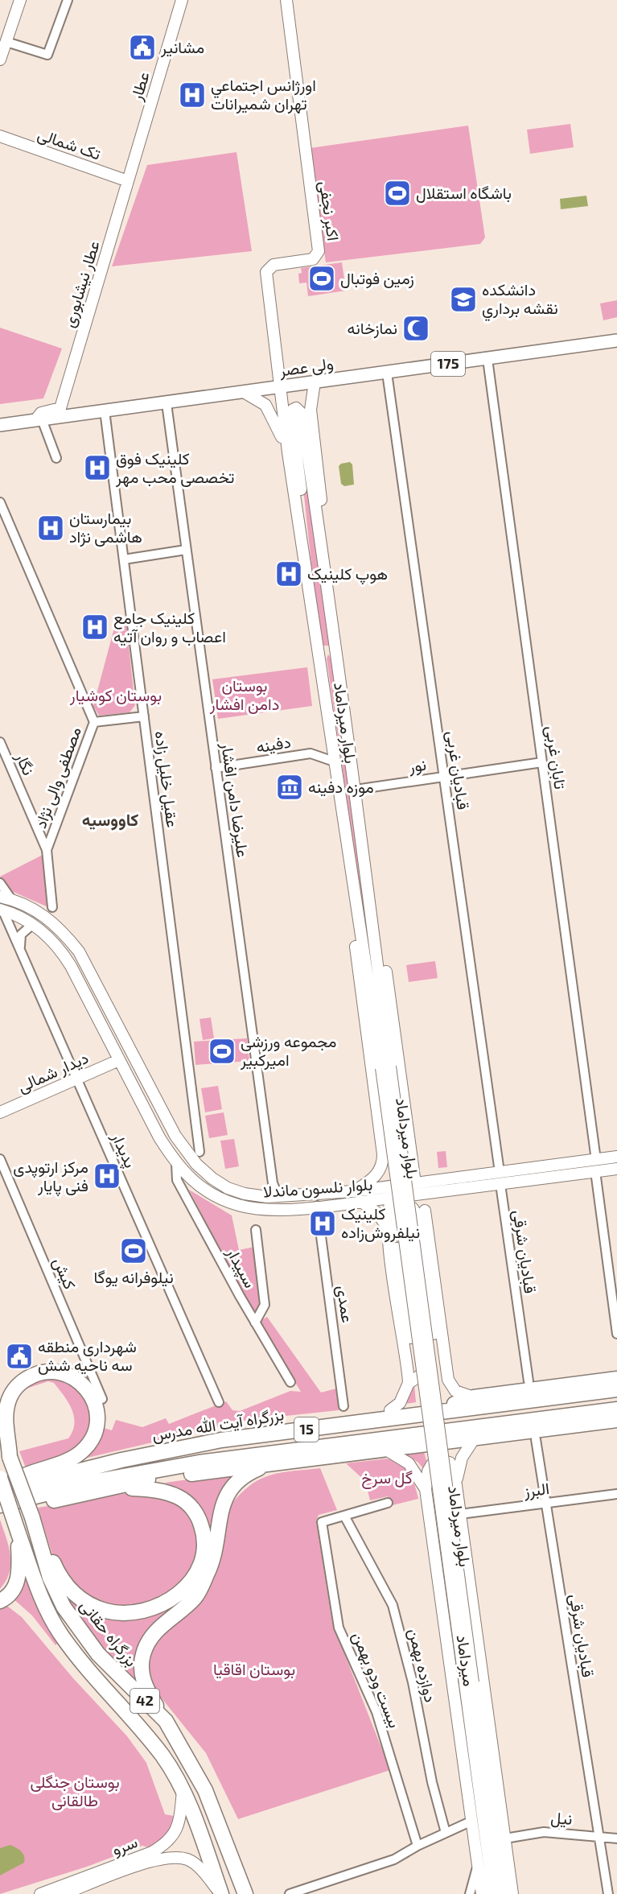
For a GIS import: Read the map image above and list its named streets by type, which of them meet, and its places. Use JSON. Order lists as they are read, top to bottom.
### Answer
{
  "streets": {
    "highway": [
      "بزرگراه آیت الله مدرس",
      "15",
      "بزرگراه حقانی",
      "42"
    ],
    "main road": [
      "عطار",
      "تک شمالی",
      "اکبر نجفی",
      "عطار نیشابوری",
      "175",
      "ولی عصر",
      "بلوار میرداماد",
      "دیدار شمالی",
      "بلوار نلسون ماندلا",
      "میرداماد",
      "سرو"
    ],
    "street": [
      "دفینه",
      "تابان غربی",
      "نگار",
      "نور",
      "قبادیان غربی",
      "مصطفی والی نژاد",
      "عقیل خلیل زاده",
      "علیرضا دامن افشار",
      "پدیدار",
      "قبادیان شرقی",
      "سپیدار",
      "کیش",
      "عمدی",
      "البرز",
      "دوازده بهمن",
      "بیست ودو بهمن",
      "نیل"
    ]
  },
  "crossings": [
    ["عطار", "تک شمالی"],
    ["عطار", "عطار نیشابوری"],
    ["تک شمالی", "عطار نیشابوری"],
    ["اکبر نجفی", "ولی عصر"],
    ["اکبر نجفی", "بلوار میرداماد"],
    ["عطار نیشابوری", "ولی عصر"],
    ["ولی عصر", "بلوار میرداماد"],
    ["ولی عصر", "تابان غربی"],
    ["ولی عصر", "قبادیان غربی"],
    ["ولی عصر", "عقیل خلیل زاده"],
    ["ولی عصر", "علیرضا دامن افشار"],
    ["بلوار میرداماد", "دفینه"],
    ["بلوار میرداماد", "نور"],
    ["دفینه", "علیرضا دامن افشار"],
    ["تابان غربی", "نور"],
    ["تابان غربی", "بلوار نلسون ماندلا"],
    ["نگار", "مصطفی والی نژاد"],
    ["نور", "قبادیان غربی"],
    ["قبادیان غربی", "بلوار نلسون ماندلا"],
    ["علیرضا دامن افشار", "بلوار نلسون ماندلا"],
    ["دیدار شمالی", "پدیدار"],
    ["دیدار شمالی", "بلوار نلسون ماندلا"],
    ["پدیدار", "بلوار نلسون ماندلا"],
    ["بلوار نلسون ماندلا", "قبادیان شرقی"],
    ["بلوار نلسون ماندلا", "سپیدار"],
    ["بلوار نلسون ماندلا", "عمدی"],
    ["قبادیان شرقی", "البرز"],
    ["قبادیان شرقی", "نیل"],
    ["البرز", "میرداماد"],
    ["میرداماد", "نیل"],
    ["دوازده بهمن", "بیست ودو بهمن"],
    ["42", "سرو"]
  ],
  "districts": ["کاووسیه"],
  "parks": [
    "بوستان دامن افشار",
    "بوستان کوشیار",
    "گل سرخ",
    "بوستان اقاقیا",
    "بوستان جنگلی طالقانی"
  ],
  "places": {
    "public building": ["مشانیر", "شهرداری منطقه سه ناحیه شش"],
    "hospital": [
      "اورژانس اجتماعي تهران شميرانات",
      "کلینیک فوق تخصصی محب مهر",
      "بیمارستان هاشمی نژاد",
      "هوپ کلینیک",
      "کلینیک جامع اعصاب و روان آتیه",
      "مرکز ارتوپدی فنی پایار",
      "کلینیک نیلفروش‌زاده"
    ],
    "sports": [
      "باشگاه استقلال",
      "زمین فوتبال",
      "مجموعه ورزشی امیرکبیر",
      "نیلوفرانه یوگا"
    ],
    "school or university": ["دانشكده نقشه برداري"],
    "mosque": ["نمازخانه"],
    "museum": ["موزه دفینه"]
  }
}
